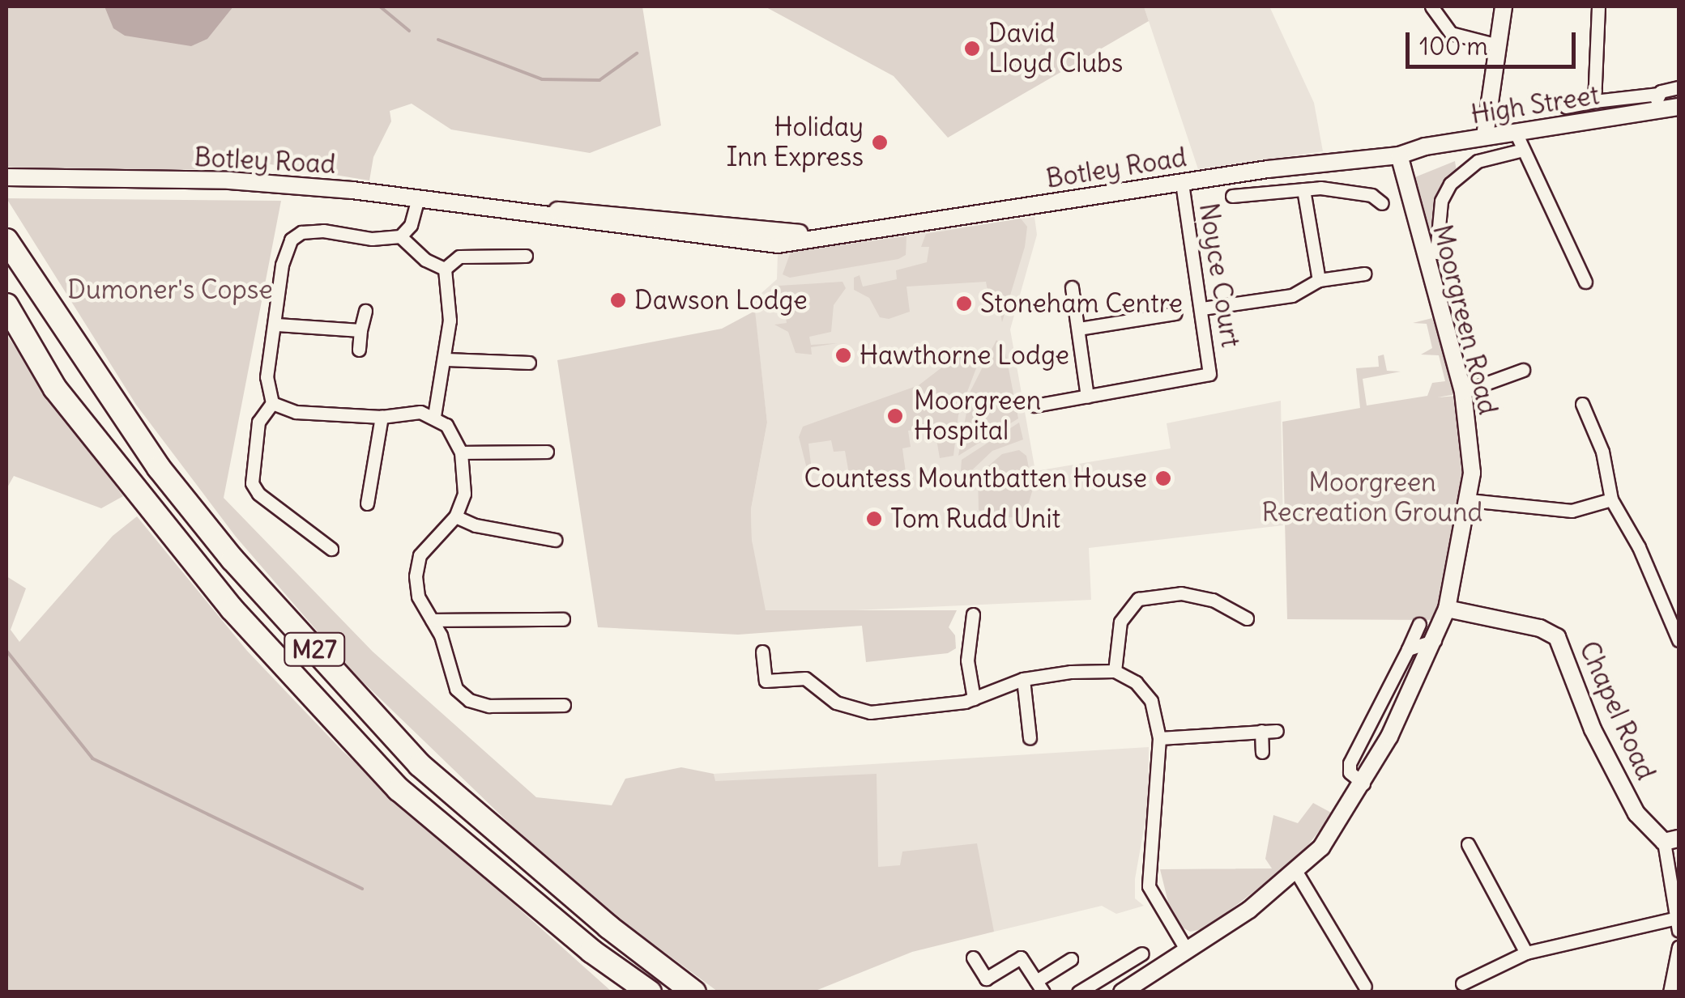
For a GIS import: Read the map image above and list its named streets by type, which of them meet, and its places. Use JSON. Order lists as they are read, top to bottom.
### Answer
{
  "streets": {
    "highway": ["M27"],
    "main road": [
      "High Street",
      "Botley Road",
      "Moorgreen Road",
      "Chapel Road"
    ],
    "street": ["Noyce Court"]
  },
  "crossings": [
    ["High Street", "Botley Road"],
    ["High Street", "Moorgreen Road"],
    ["Botley Road", "Noyce Court"],
    ["Botley Road", "Moorgreen Road"],
    ["Moorgreen Road", "Chapel Road"]
  ],
  "parks": ["Dumoner's Copse", "Moorgreen Recreation Ground"],
  "places": [
    "David Lloyd Clubs",
    "Holiday Inn Express",
    "Dawson Lodge",
    "Stoneham Centre",
    "Hawthorne Lodge",
    "Moorgreen Hospital",
    "Countess Mountbatten House",
    "Tom Rudd Unit"
  ],
  "scale_bar": "100 m"
}
